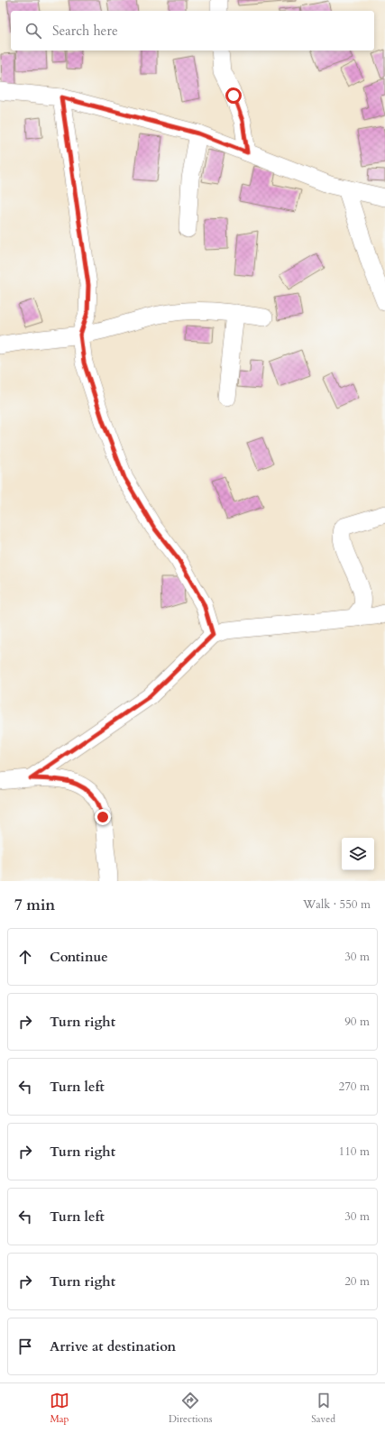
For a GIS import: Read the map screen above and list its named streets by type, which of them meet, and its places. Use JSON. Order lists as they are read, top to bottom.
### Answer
{
  "page": {
    "search": "Search here",
    "heading": ["7 min", "Walk · 550 m"],
    "list": [
      ["Continue", "30 m"],
      ["Turn right", "90 m"],
      ["Turn left", "270 m"],
      ["Turn right", "110 m"],
      ["Turn left", "30 m"],
      ["Turn right", "20 m"],
      "Arrive at destination"
    ],
    "nav": ["Map", "Directions", "Saved"]
  }
}
